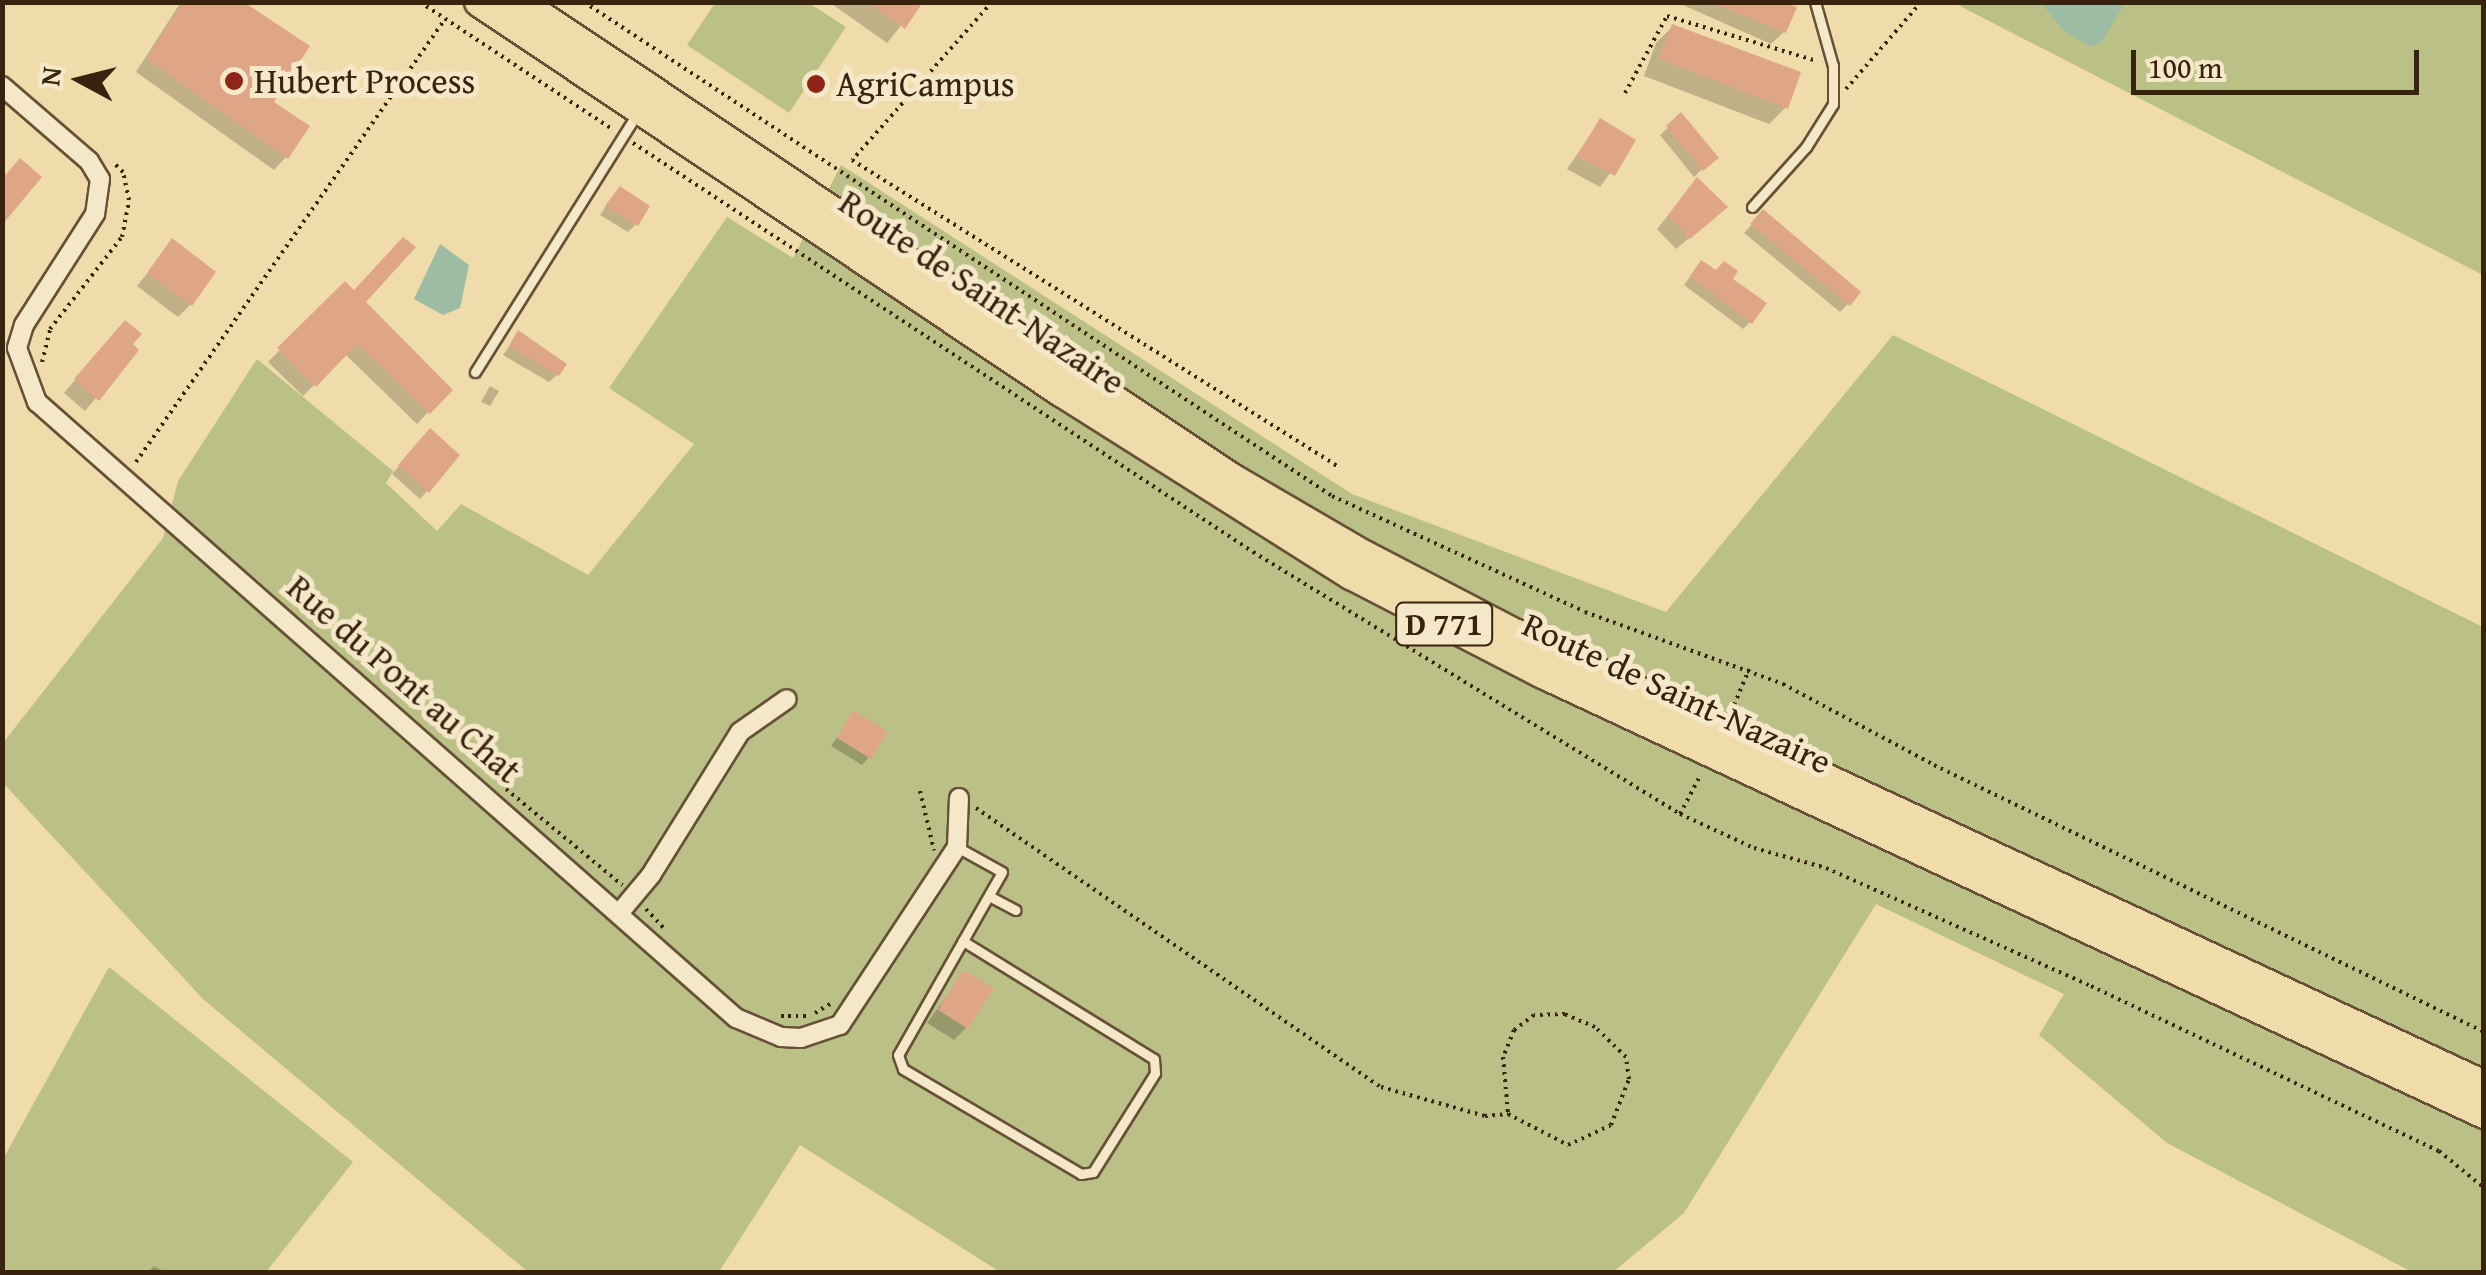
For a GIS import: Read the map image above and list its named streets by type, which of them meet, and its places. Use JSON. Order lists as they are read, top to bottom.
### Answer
{
  "streets": {
    "main road": ["Route de Saint-Nazaire", "D 771"],
    "street": ["Rue du Pont au Chat"]
  },
  "places": ["Hubert Process", "AgriCampus"],
  "scale_bar": "100 m",
  "north": "left"
}
